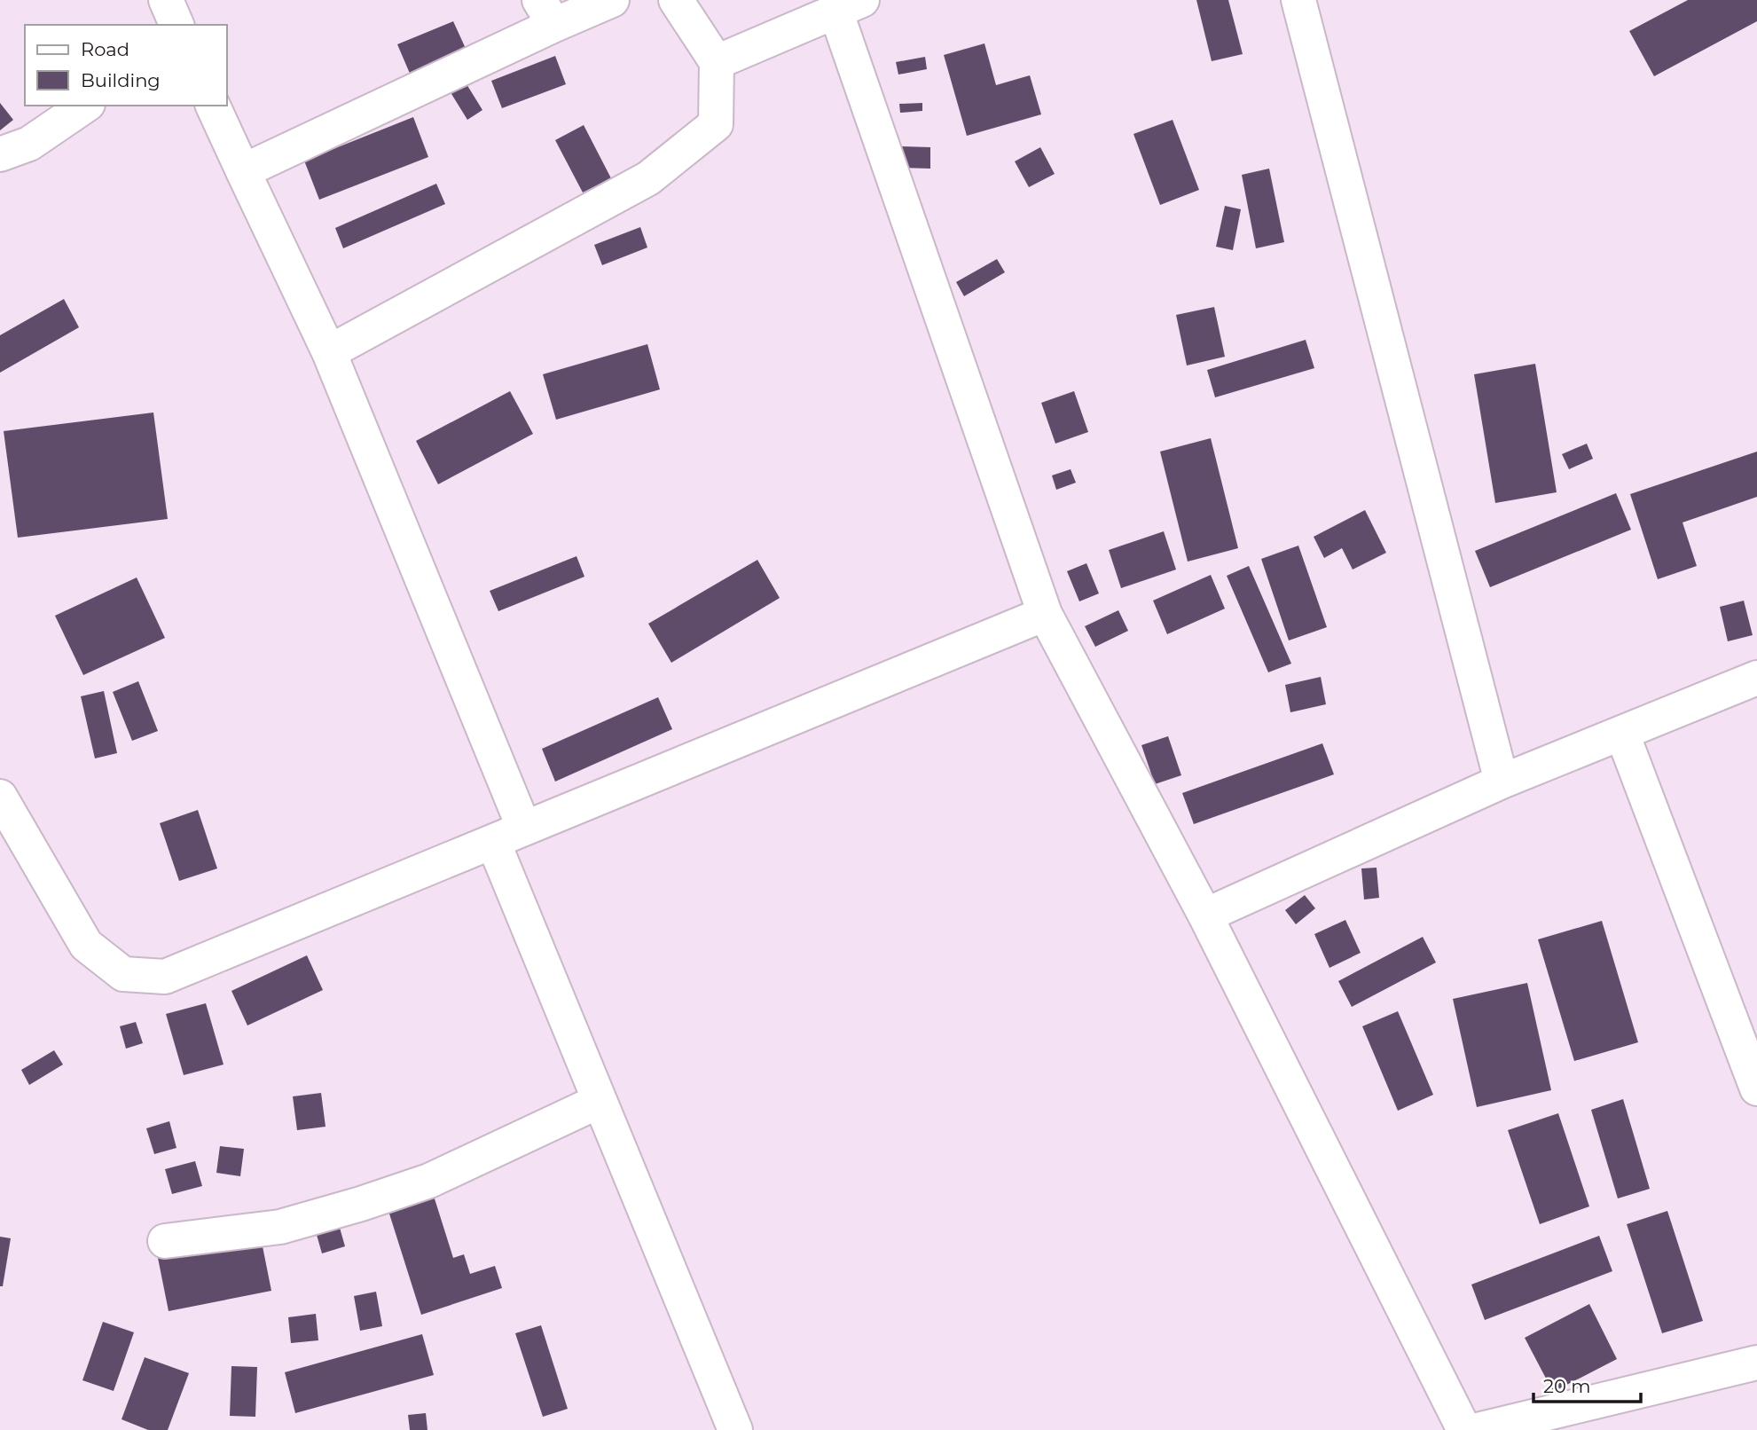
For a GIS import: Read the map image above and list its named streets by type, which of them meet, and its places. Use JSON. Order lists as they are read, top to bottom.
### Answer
{
  "legend": ["Road", "Building"],
  "scale_bar": "20 m"
}
